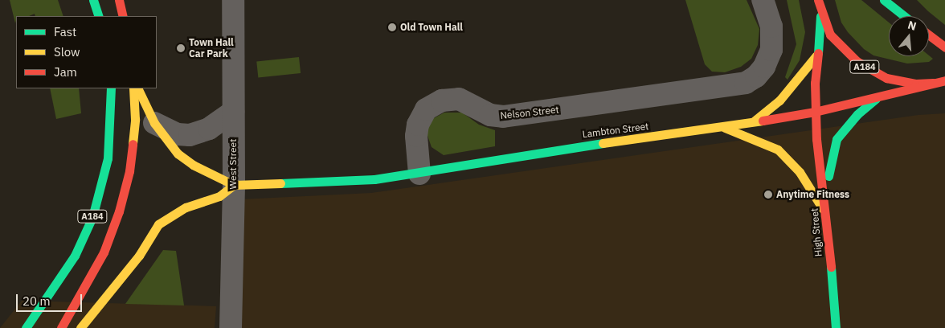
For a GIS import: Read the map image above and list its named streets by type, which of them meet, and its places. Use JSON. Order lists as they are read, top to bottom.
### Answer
{
  "streets": {
    "main road": ["A184", "Lambton Street", "High Street"],
    "street": ["Nelson Street", "West Street"]
  },
  "crossings": [
    ["A184", "Lambton Street"],
    ["A184", "High Street"],
    ["Nelson Street", "Lambton Street"],
    ["Lambton Street", "High Street"]
  ],
  "places": ["Old Town Hall", "Town Hall Car Park", "Anytime Fitness"],
  "legend": ["Fast", "Slow", "Jam"],
  "scale_bar": "20 m",
  "north": "top"
}
